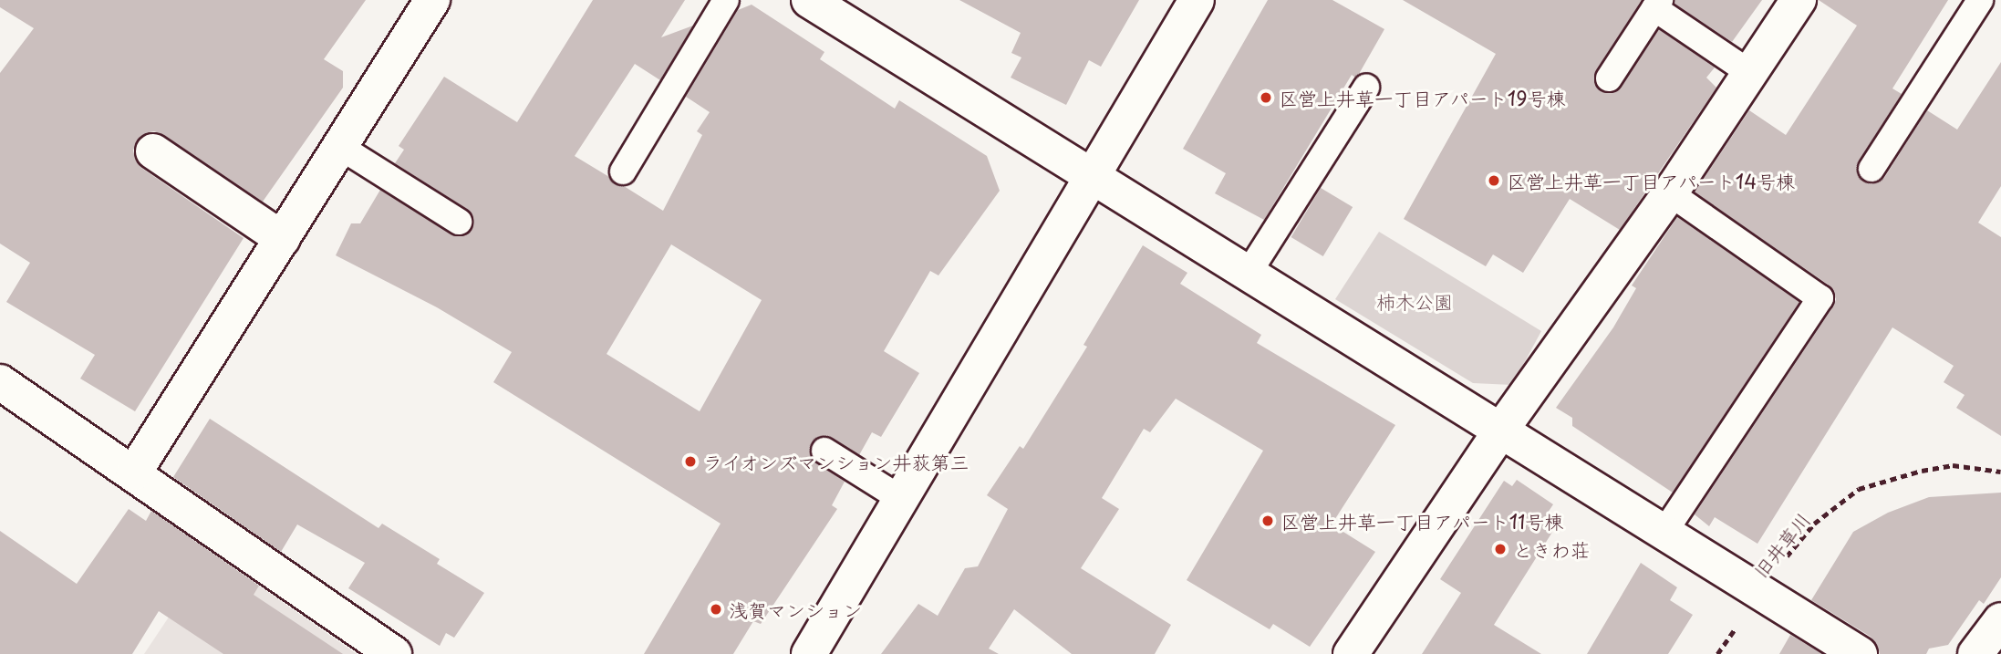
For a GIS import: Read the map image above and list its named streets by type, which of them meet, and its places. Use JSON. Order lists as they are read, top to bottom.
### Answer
{
  "streets": {
    "path": ["旧井草川"]
  },
  "parks": ["柿木公園"],
  "places": [
    "区営上井草一丁目アパート19号棟",
    "区営上井草一丁目アパート14号棟",
    "ライオンズマンション井荻第三",
    "区営上井草一丁目アパート11号棟",
    "ときわ荘",
    "浅賀マンション"
  ]
}
